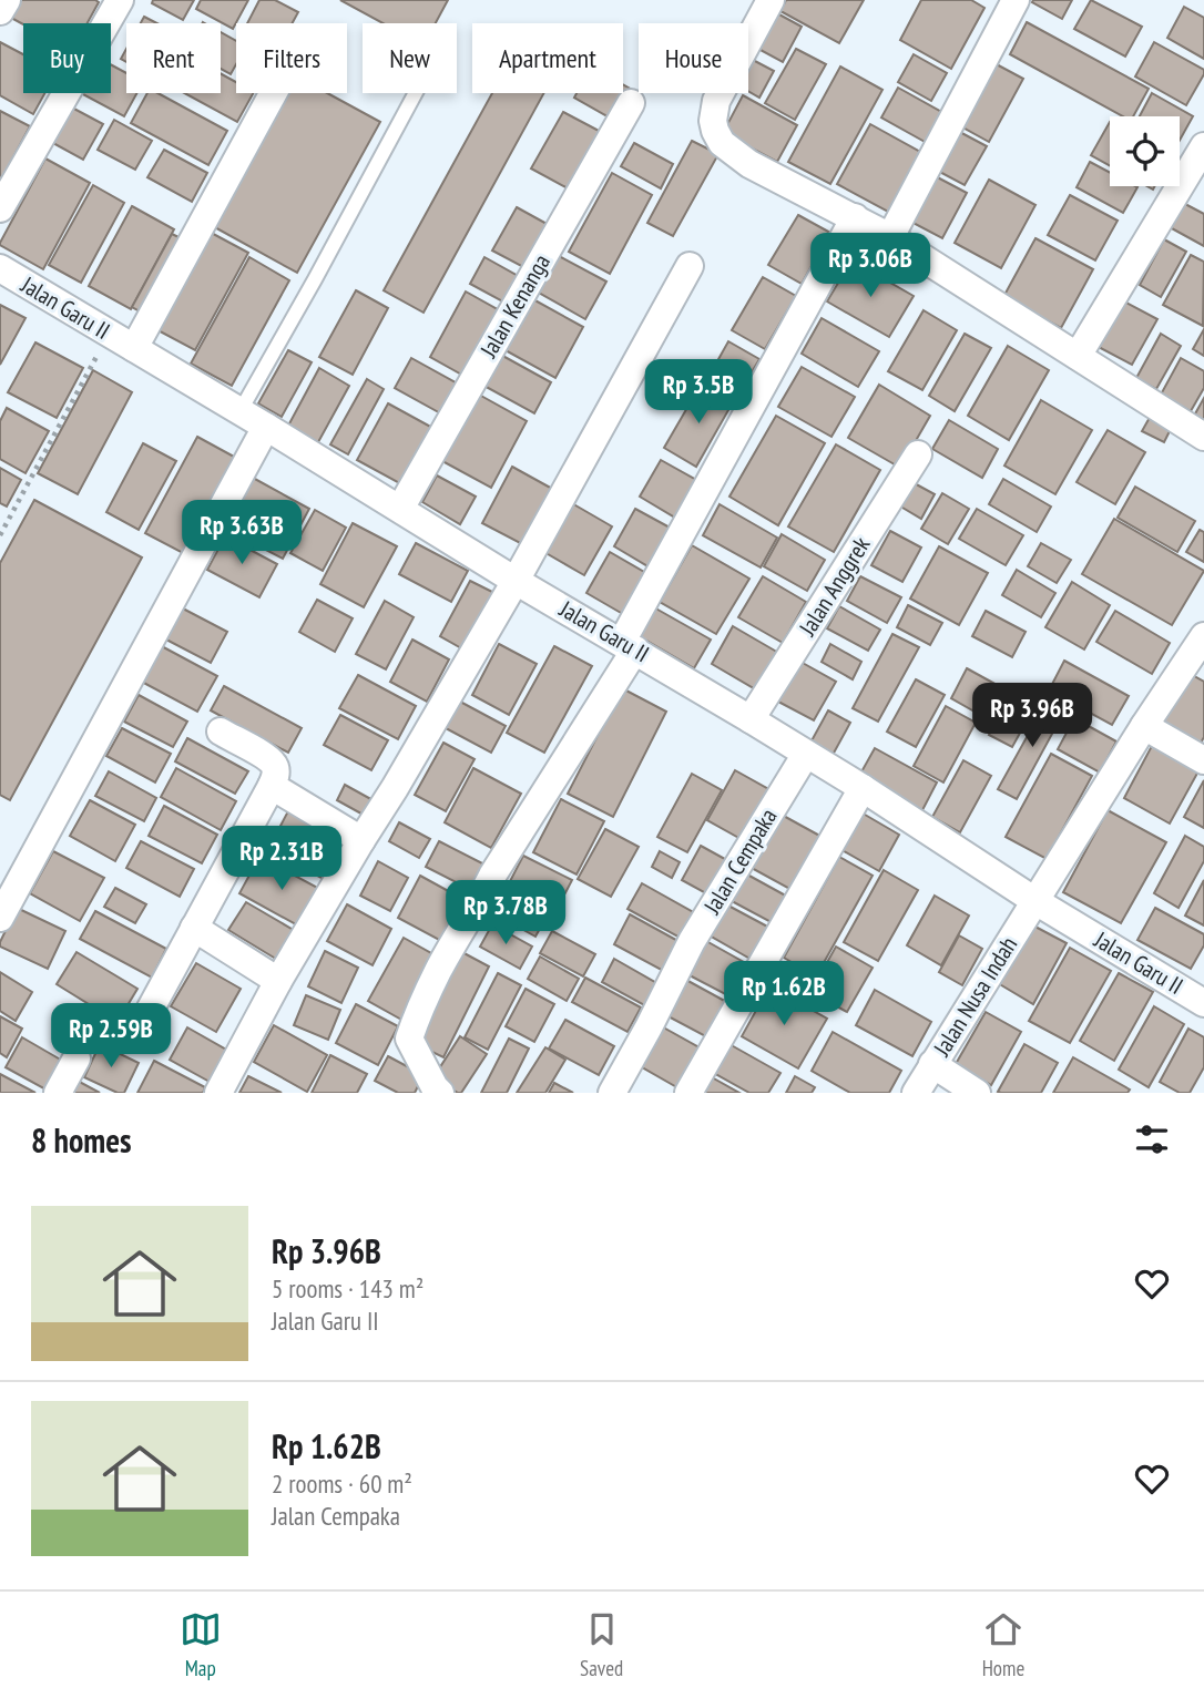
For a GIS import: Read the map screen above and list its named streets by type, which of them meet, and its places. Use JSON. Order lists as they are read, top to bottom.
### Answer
{
  "streets": {
    "street": [
      "Jalan Kenanga",
      "Jalan Garu II",
      "Jalan Anggrek",
      "Jalan Cempaka",
      "Jalan Nusa Indah"
    ]
  },
  "crossings": [
    ["Jalan Kenanga", "Jalan Garu II"],
    ["Jalan Garu II", "Jalan Anggrek"],
    ["Jalan Garu II", "Jalan Cempaka"],
    ["Jalan Garu II", "Jalan Nusa Indah"]
  ],
  "page": {
    "chip": [
      "Buy",
      "Rent",
      "Filters",
      "New",
      "Apartment",
      "House"
    ],
    "price": [
      "Rp 3.06B",
      "Rp 3.5B",
      "Rp 3.63B",
      "Rp 3.96B",
      "Rp 2.31B",
      "Rp 3.78B",
      "Rp 1.62B",
      "Rp 2.59B"
    ],
    "heading": "8 homes",
    "list": [
      {
        "name": "Rp 3.96B",
        "note": "5 rooms · 143 m² · Jalan Garu II"
      },
      {
        "name": "Rp 1.62B",
        "note": "2 rooms · 60 m² · Jalan Cempaka"
      }
    ],
    "tabs": ["Map", "Saved", "Home"]
  }
}
